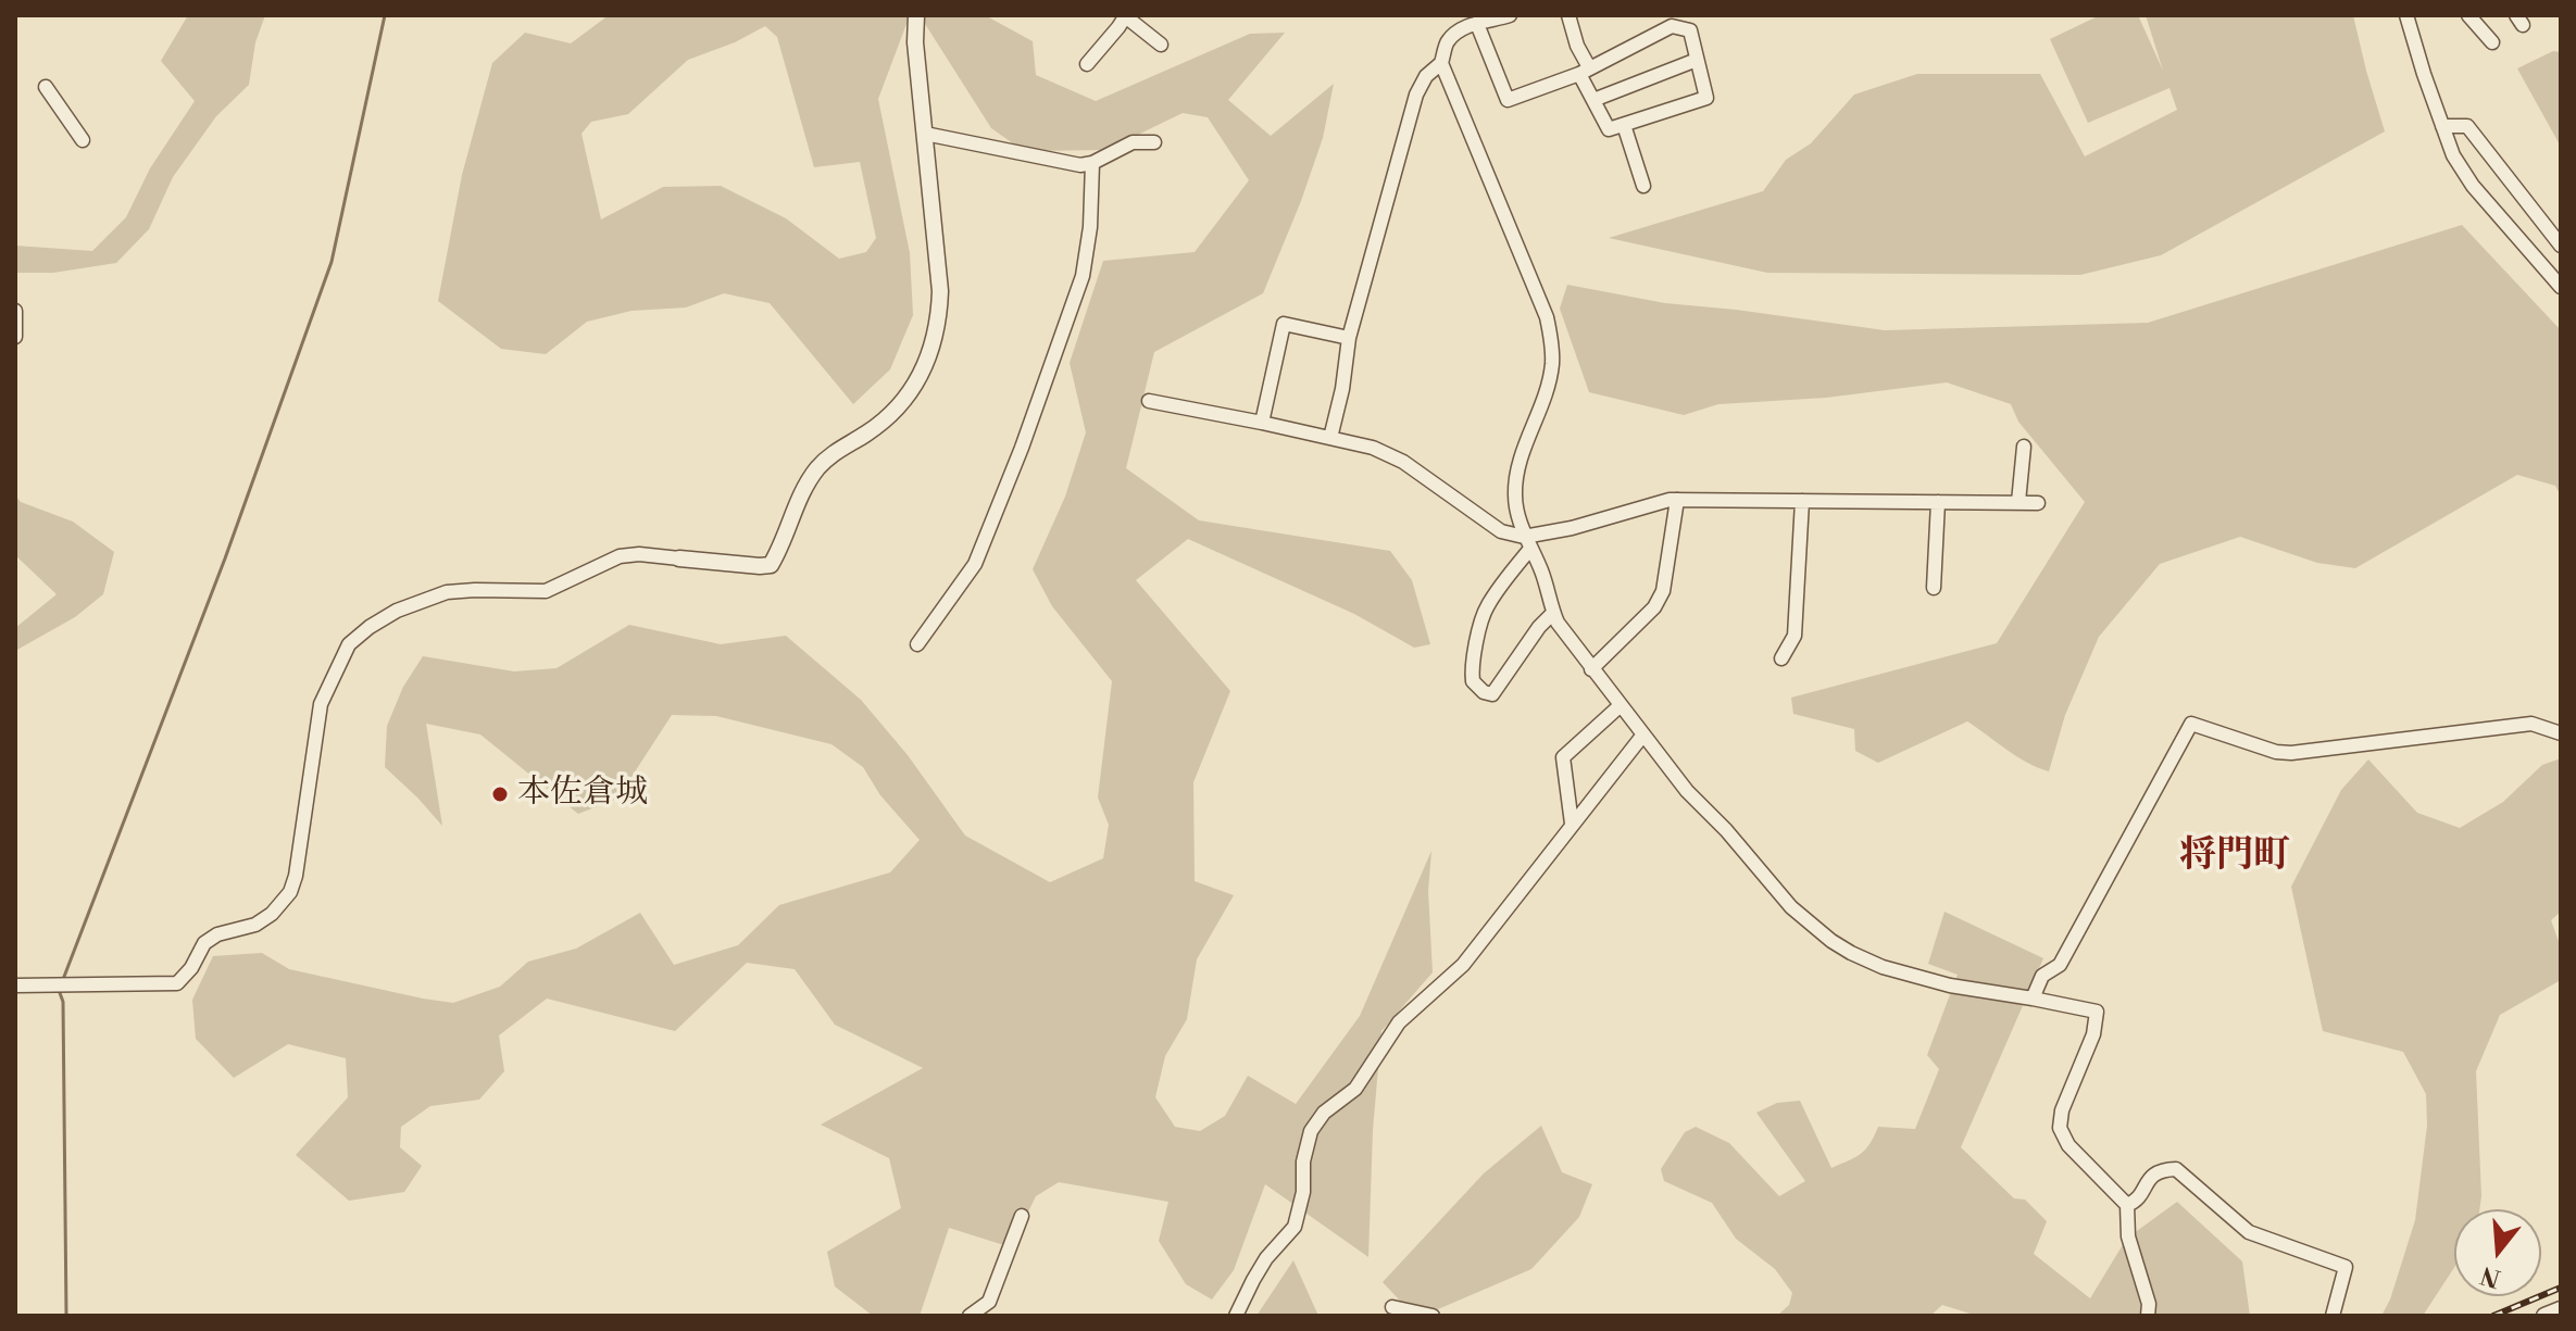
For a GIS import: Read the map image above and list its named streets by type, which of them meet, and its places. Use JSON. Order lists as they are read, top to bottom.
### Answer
{
  "districts": ["将門町"],
  "places": ["本佐倉城"],
  "north": "bottom"
}
